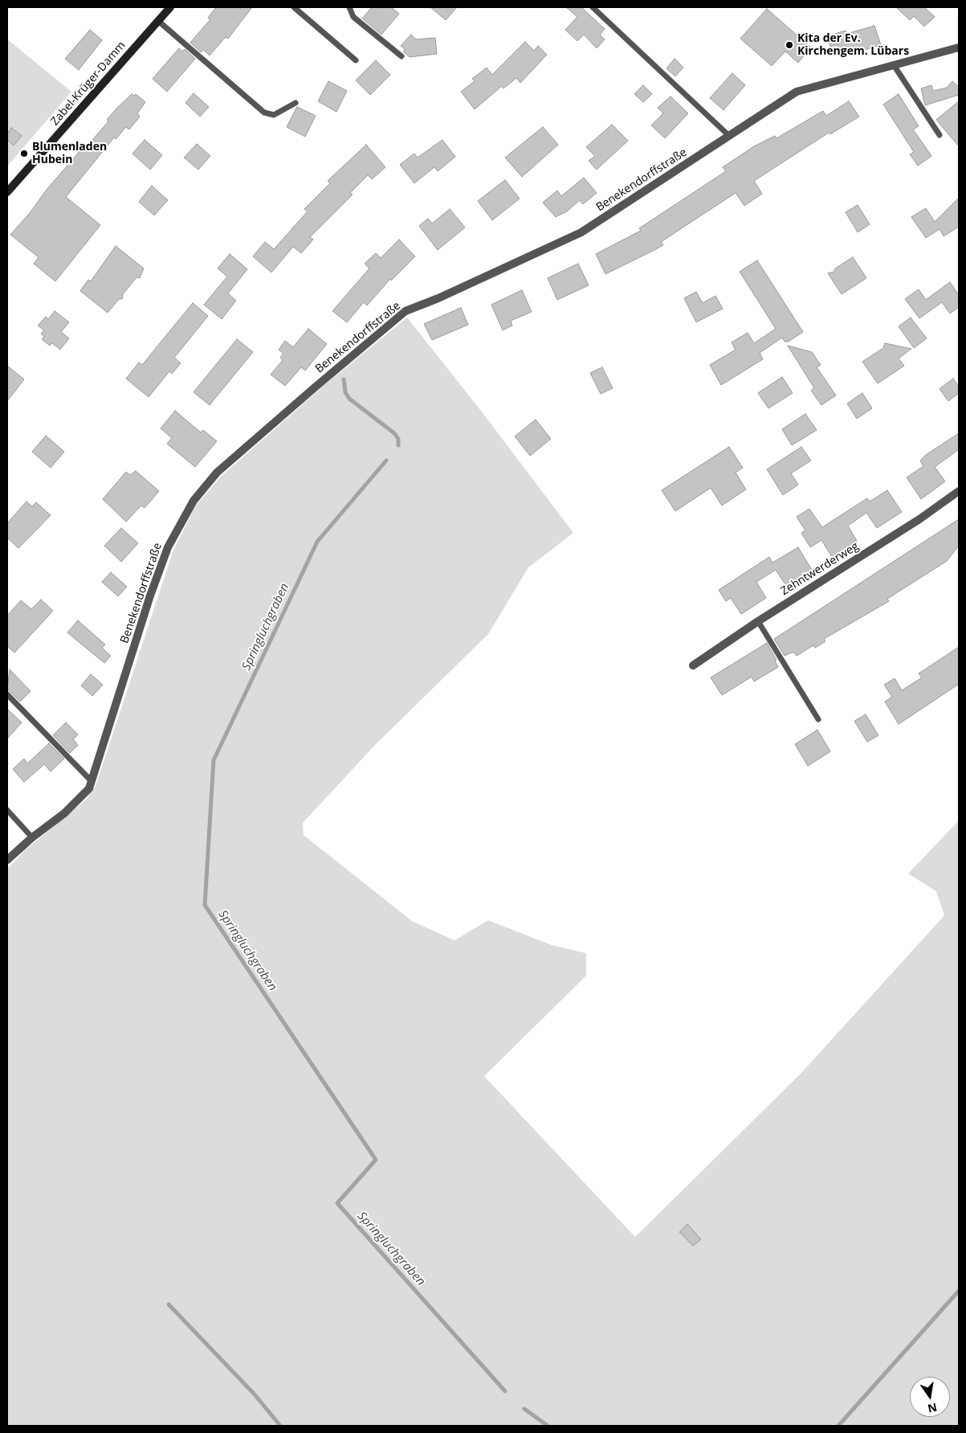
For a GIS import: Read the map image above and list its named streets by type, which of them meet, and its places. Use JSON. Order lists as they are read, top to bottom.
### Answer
{
  "streets": {
    "street": ["Zabel-Krüger-Damm", "Benekendorffstraße", "Zehntwerderweg"]
  },
  "water": ["Springluchgraben"],
  "places": ["Kita der Ev. Kirchengem. Lübars", "Blumenladen Hubein"],
  "north": "bottom"
}
